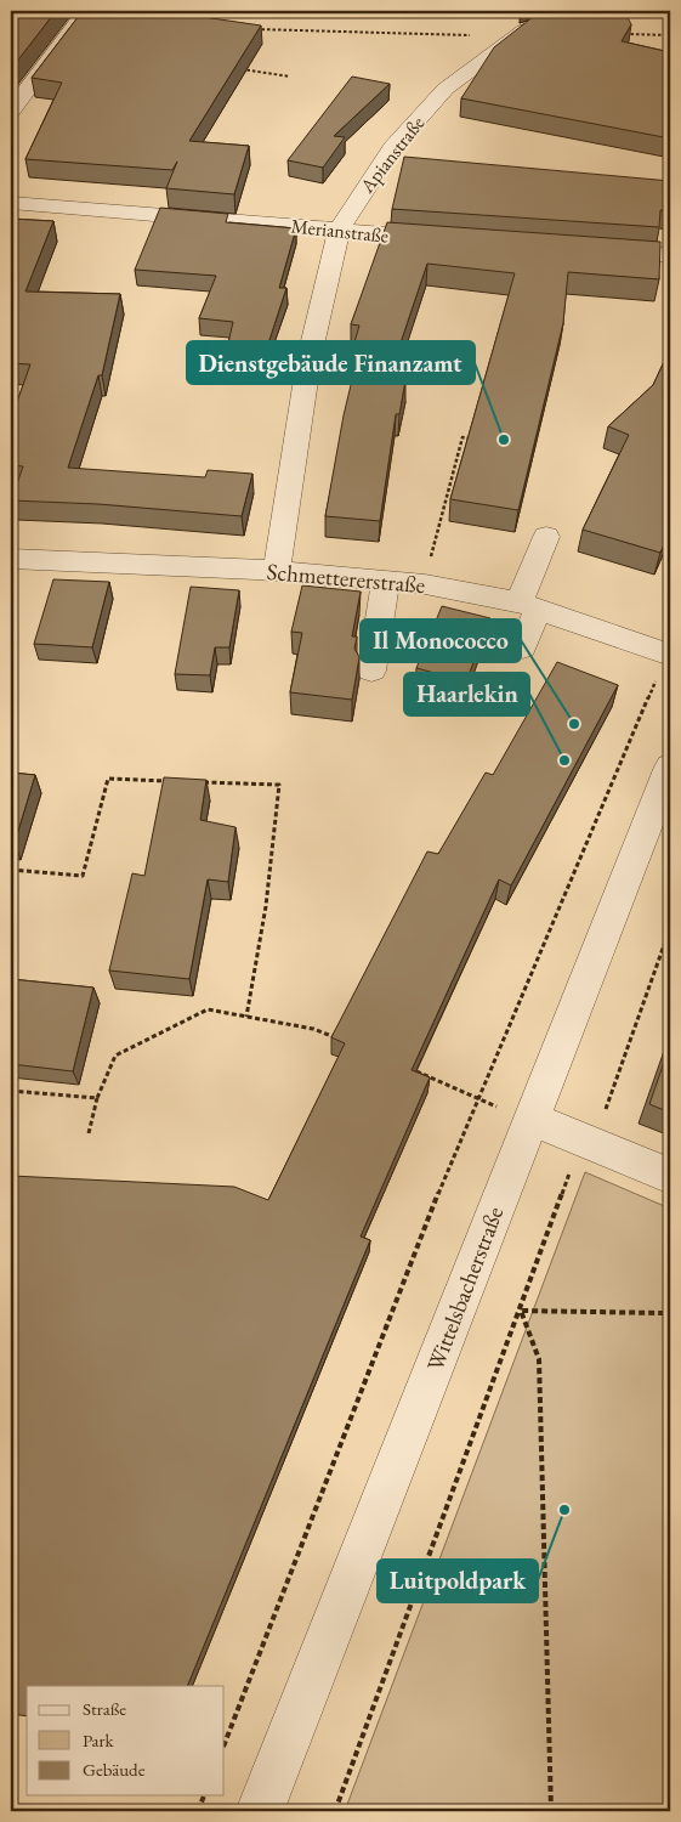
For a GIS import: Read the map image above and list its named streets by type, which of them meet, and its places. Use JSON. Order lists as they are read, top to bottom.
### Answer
{
  "streets": {
    "street": [
      "Apianstraße",
      "Merianstraße",
      "Schmettererstraße",
      "Wittelsbacherstraße"
    ]
  },
  "crossings": [
    ["Apianstraße", "Merianstraße"],
    ["Apianstraße", "Schmettererstraße"]
  ],
  "places": [
    "Dienstgebäude Finanzamt",
    "Il Monococco",
    "Haarlekin",
    "Luitpoldpark"
  ],
  "legend": ["Straße", "Park", "Gebäude"]
}
